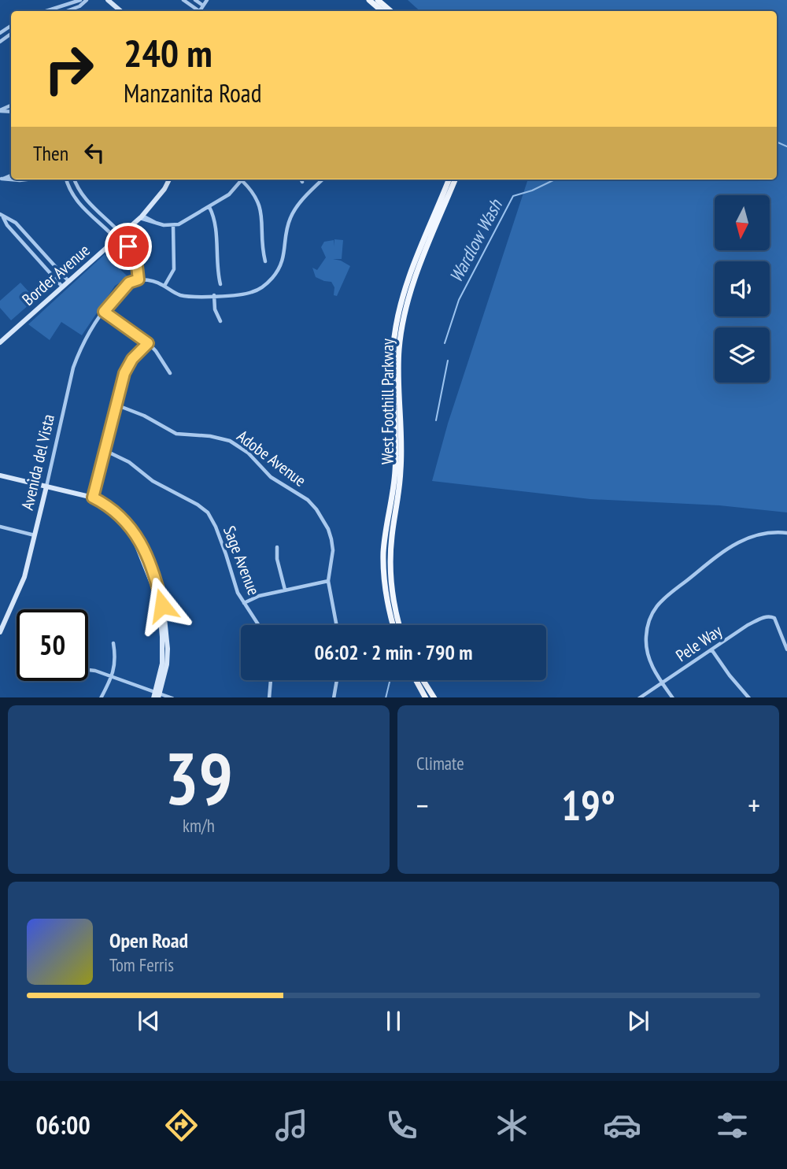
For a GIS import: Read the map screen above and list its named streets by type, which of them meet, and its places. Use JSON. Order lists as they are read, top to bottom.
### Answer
{
  "streets": {
    "main road": ["West Foothill Parkway"],
    "street": [
      "Border Avenue",
      "Adobe Avenue",
      "Avenida del Vista",
      "Sage Avenue",
      "Pele Way"
    ]
  },
  "water": ["Wardlow Wash"],
  "north": "bottom",
  "page": {
    "turn": ["240 m", "Manzanita Road"],
    "then": "Then",
    "limit": "50",
    "trip": "06:02 · 2 min · 790 m",
    "tile": [
      ["39", "km/h"],
      "Climate"
    ],
    "heat": ["−", "19°", "+"],
    "song": ["Open Road", "Tom Ferris"],
    "tabs": "06:00"
  }
}
